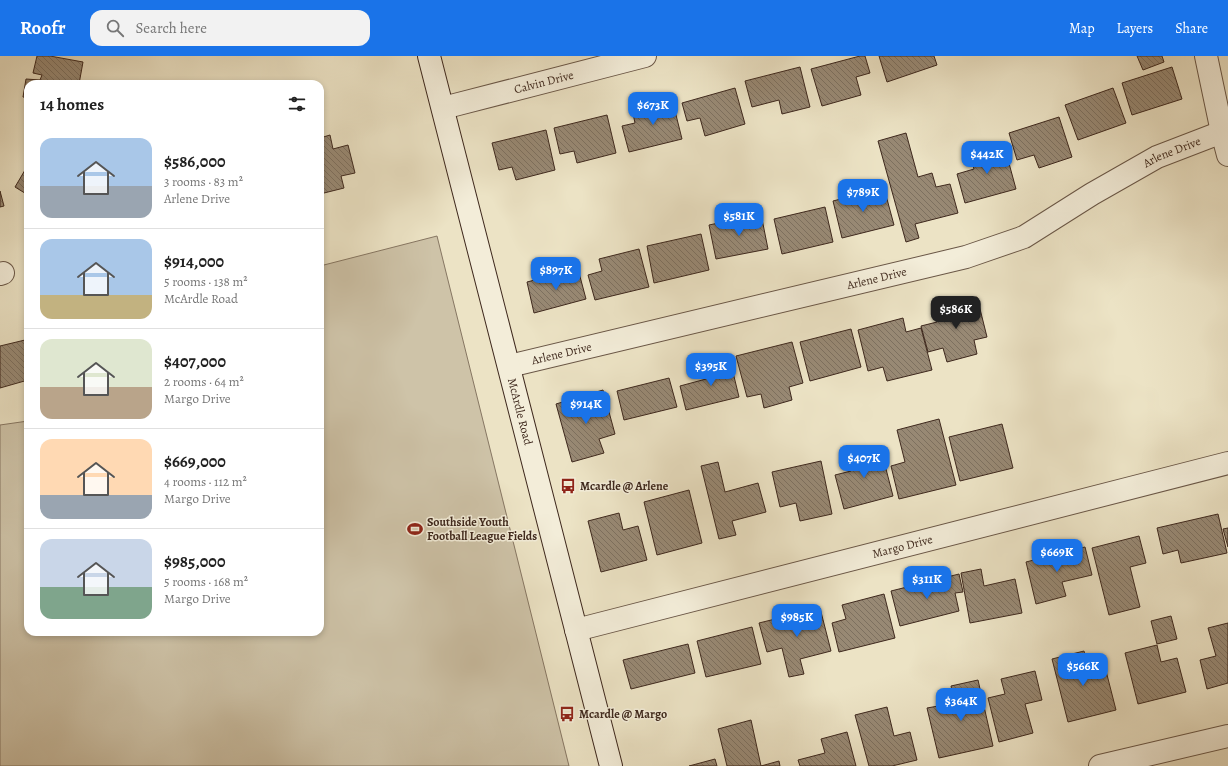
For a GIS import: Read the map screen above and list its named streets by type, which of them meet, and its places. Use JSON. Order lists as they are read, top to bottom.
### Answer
{
  "streets": {
    "street": [
      "Calvin Drive",
      "Arlene Drive",
      "McArdle Road",
      "Margo Drive"
    ]
  },
  "crossings": [
    ["Calvin Drive", "McArdle Road"],
    ["Arlene Drive", "McArdle Road"],
    ["McArdle Road", "Margo Drive"]
  ],
  "places": {
    "bus stop": ["Mcardle @ Arlene", "Mcardle @ Margo"],
    "sports": ["Southside Youth Football League Fields"]
  },
  "page": {
    "header": "Roofr",
    "search": "Search here",
    "nav": ["Map", "Layers", "Share"],
    "heading": "14 homes",
    "price": [
      "$673K",
      "$442K",
      "$789K",
      "$581K",
      "$897K",
      "$586K",
      "$395K",
      "$914K",
      "$407K",
      "$669K",
      "$311K",
      "$985K",
      "$566K",
      "$364K"
    ],
    "list": [
      {
        "name": "$586,000",
        "note": "3 rooms · 83 m² · Arlene Drive"
      },
      {
        "name": "$914,000",
        "note": "5 rooms · 138 m² · McArdle Road"
      },
      {
        "name": "$407,000",
        "note": "2 rooms · 64 m² · Margo Drive"
      },
      {
        "name": "$669,000",
        "note": "4 rooms · 112 m² · Margo Drive"
      },
      {
        "name": "$985,000",
        "note": "5 rooms · 168 m² · Margo Drive"
      }
    ]
  }
}
